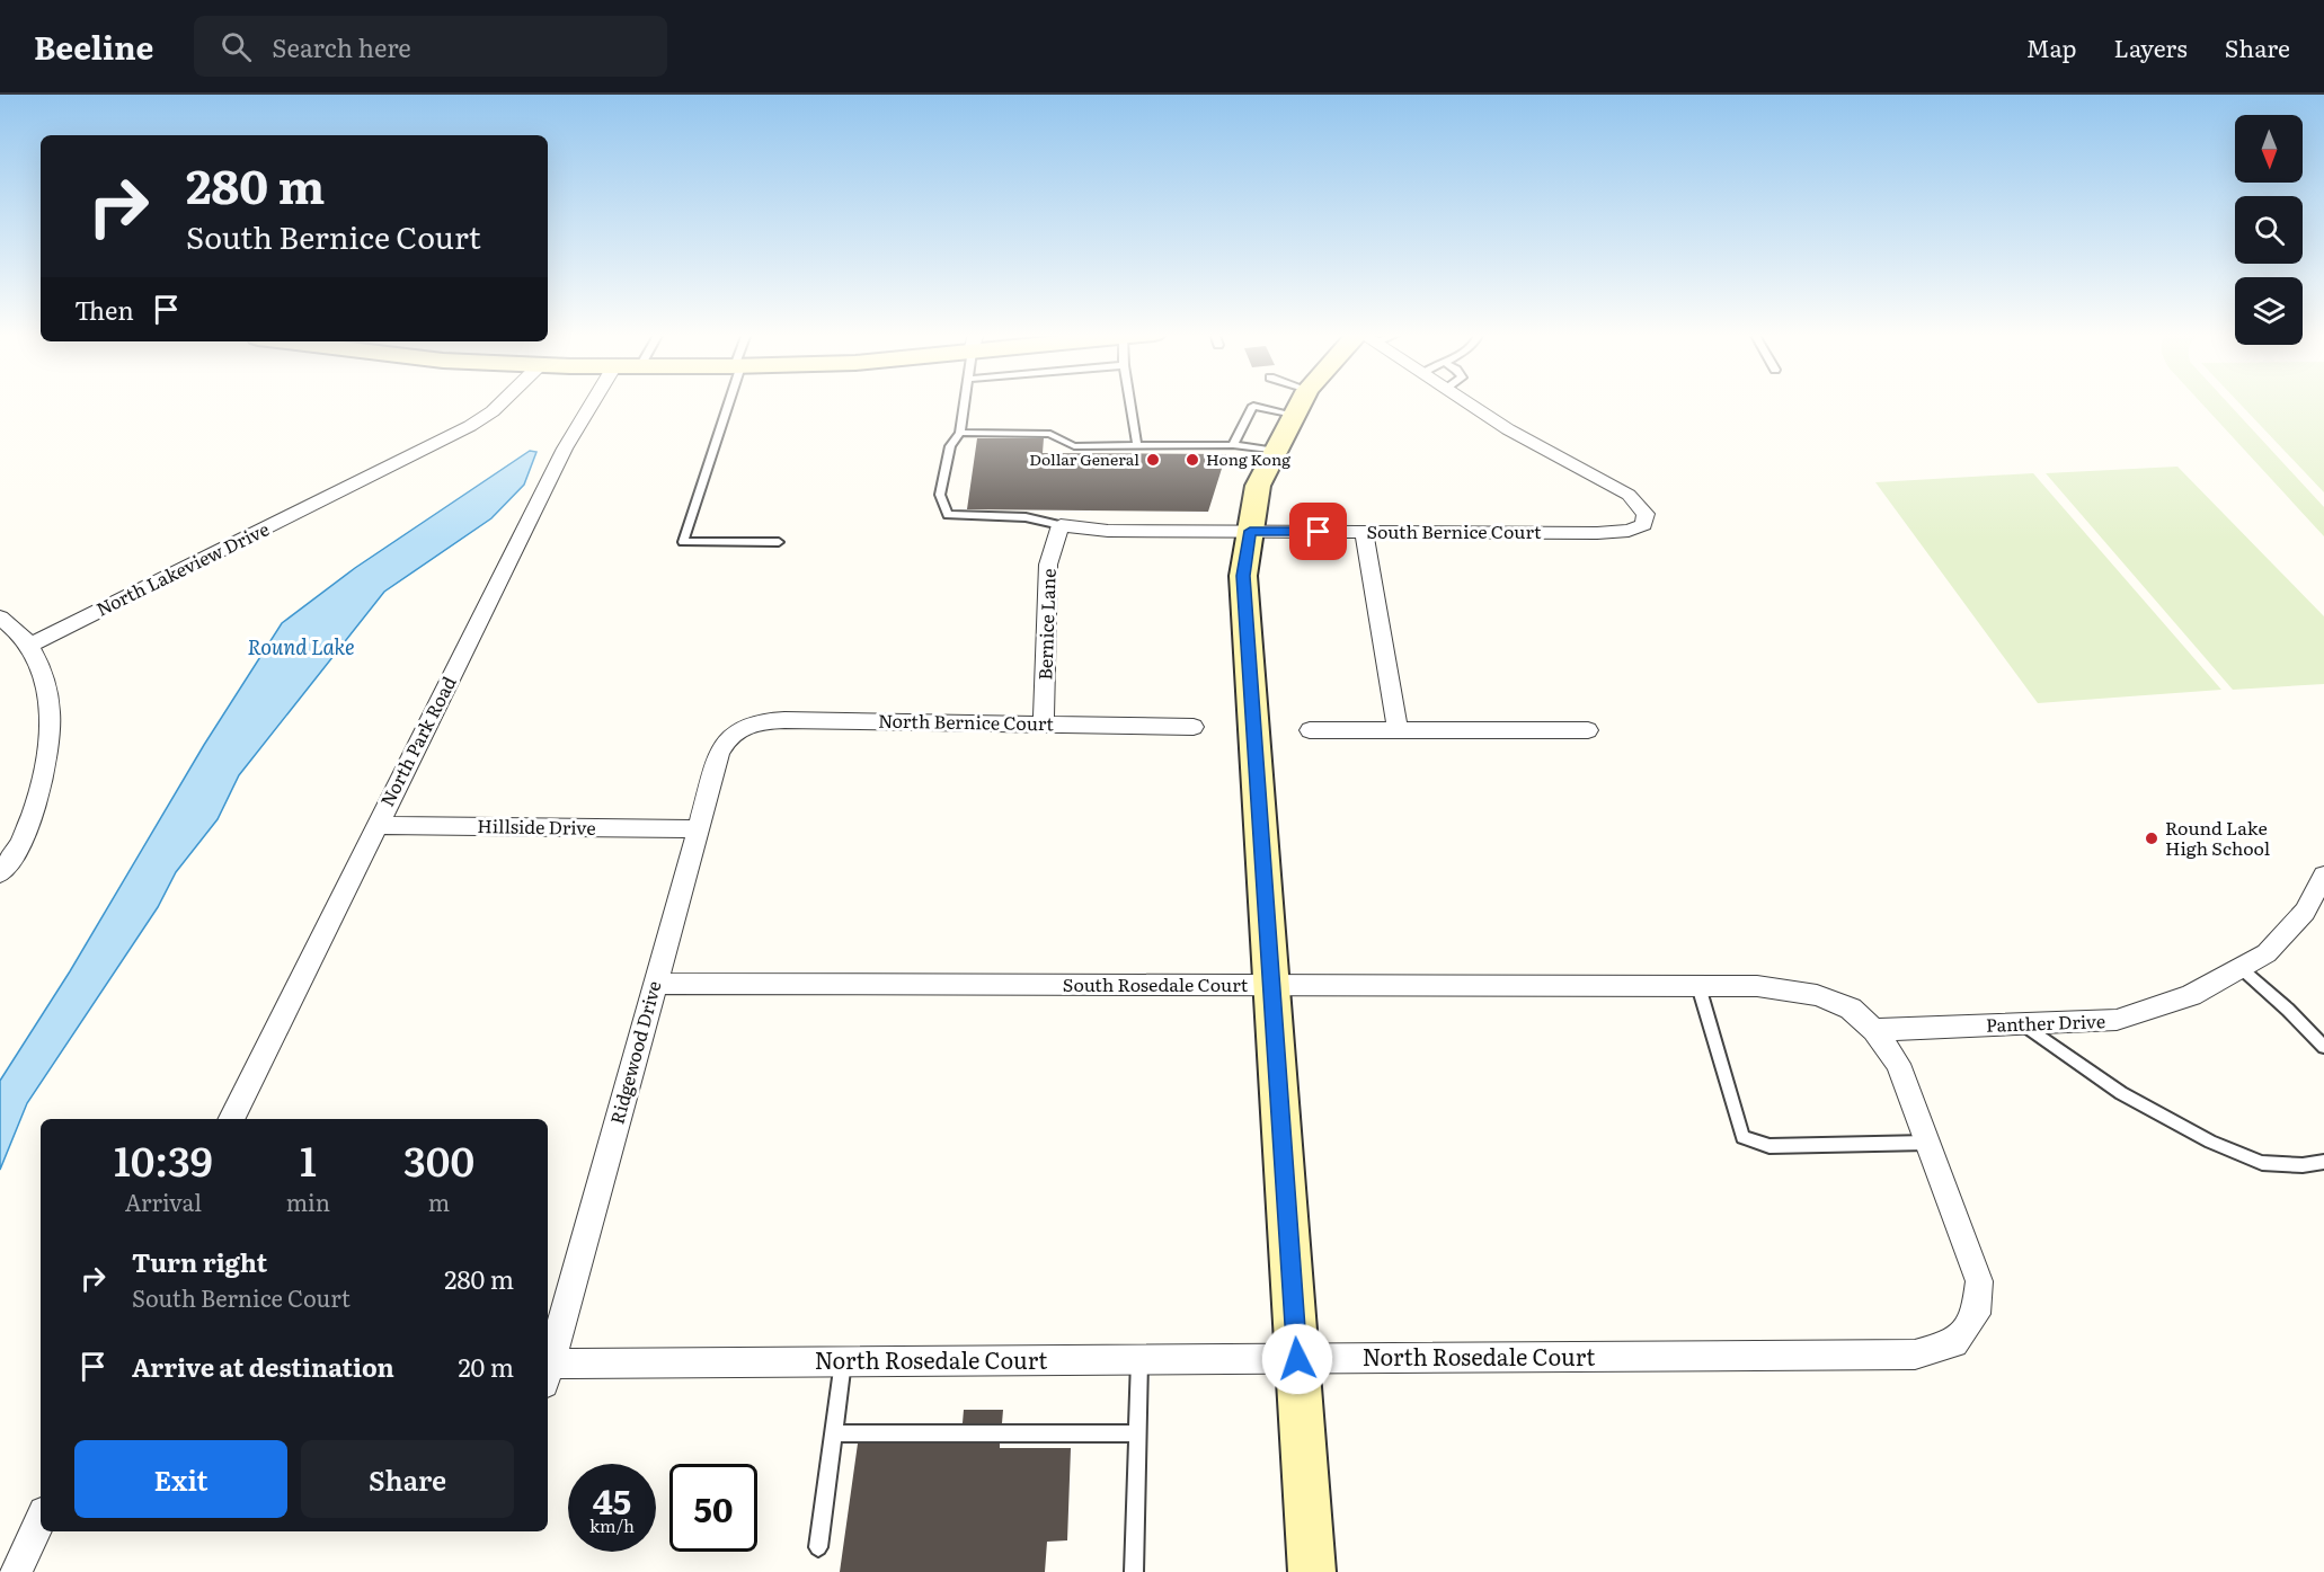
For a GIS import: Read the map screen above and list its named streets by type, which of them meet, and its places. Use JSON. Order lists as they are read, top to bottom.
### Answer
{
  "streets": {
    "street": [
      "South Bernice Court",
      "North Lakeview Drive",
      "Bernice Lane",
      "North Bernice Court",
      "North Park Road",
      "Hillside Drive",
      "South Rosedale Court",
      "Panther Drive",
      "Ridgewood Drive",
      "North Rosedale Court"
    ]
  },
  "crossings": [
    ["South Bernice Court", "Bernice Lane"],
    ["Bernice Lane", "North Bernice Court"],
    ["North Bernice Court", "Ridgewood Drive"],
    ["North Park Road", "Hillside Drive"],
    ["Hillside Drive", "Ridgewood Drive"],
    ["South Rosedale Court", "Ridgewood Drive"],
    ["South Rosedale Court", "North Rosedale Court"],
    ["Panther Drive", "North Rosedale Court"],
    ["Ridgewood Drive", "North Rosedale Court"]
  ],
  "water": ["Round Lake"],
  "places": ["Dollar General", "Hong Kong", "Round Lake High School"],
  "north": "bottom",
  "page": {
    "header": "Beeline",
    "search": "Search here",
    "nav": ["Map", "Layers", "Share"],
    "turn": ["280 m", "South Bernice Court"],
    "then": "Then",
    "eta": [
      "10:39",
      "Arrival",
      "1",
      "min",
      "300",
      "m"
    ],
    "list": [
      {
        "name": "Turn right",
        "note": "South Bernice Court",
        "value": "280 m"
      },
      {
        "name": "Arrive at destination",
        "value": "20 m"
      }
    ],
    "buttons": ["Exit", "Share"],
    "speed": "45 km/h",
    "limit": "50"
  }
}
